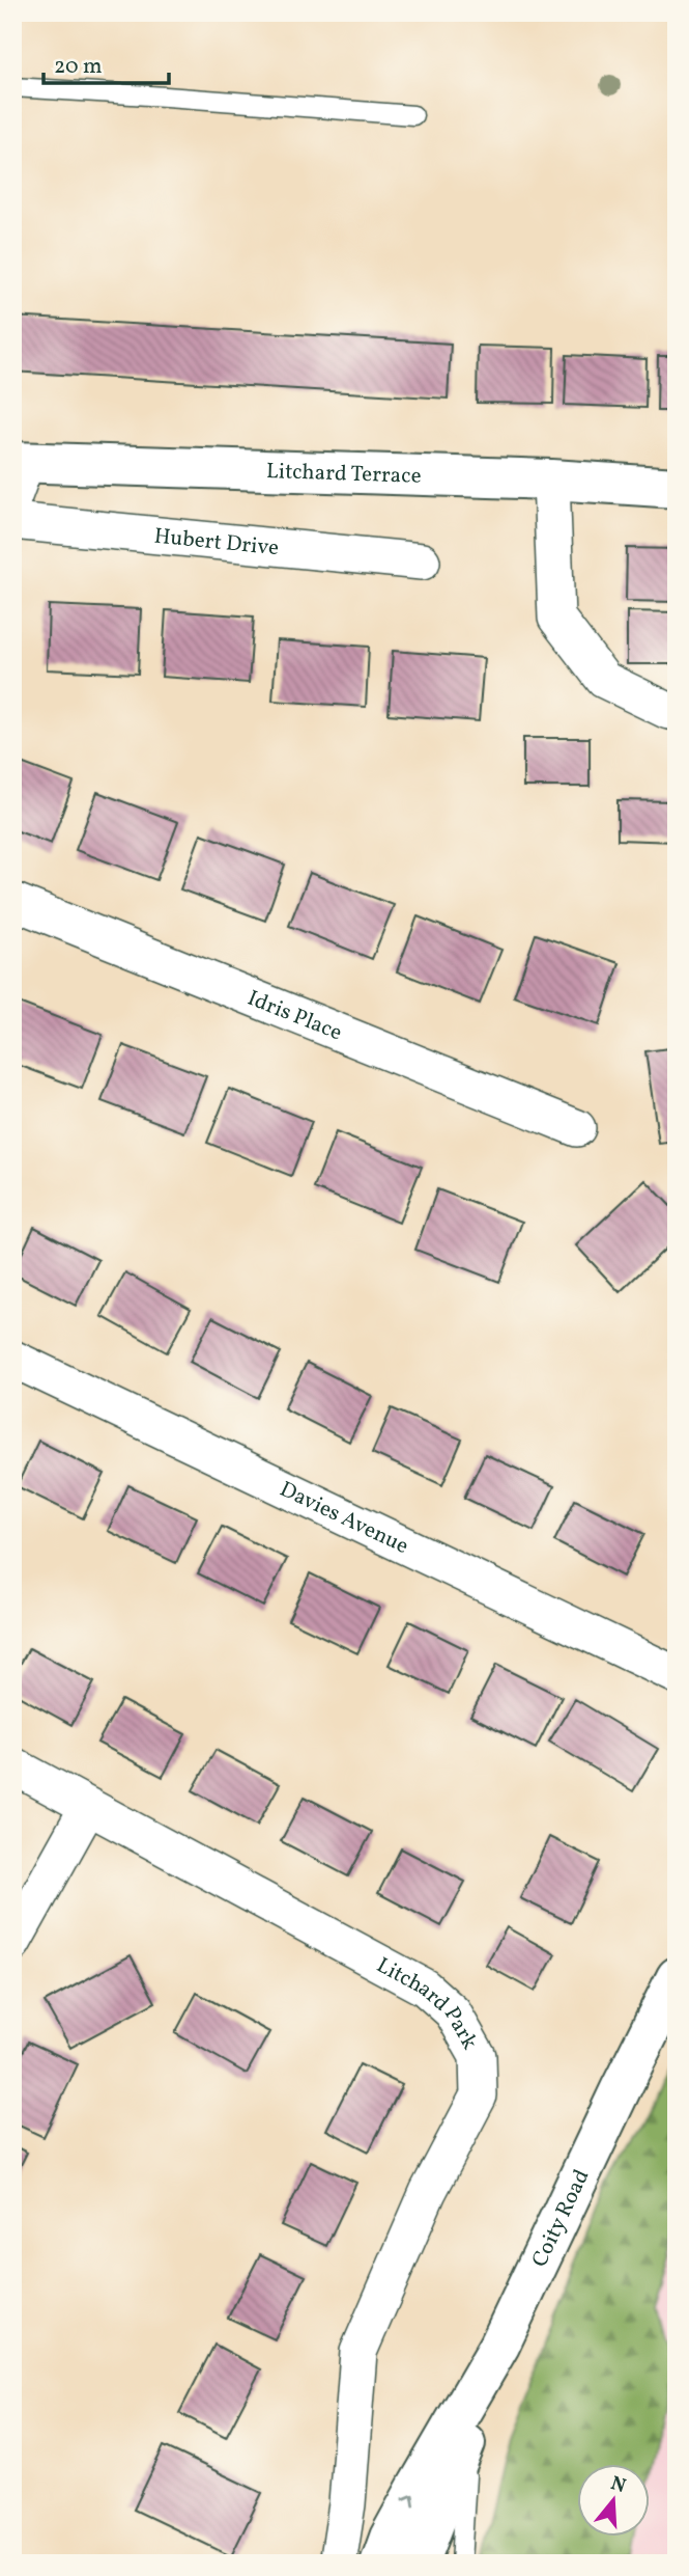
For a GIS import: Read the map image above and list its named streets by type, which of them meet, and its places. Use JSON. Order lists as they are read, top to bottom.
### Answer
{
  "streets": {
    "main road": ["Litchard Terrace", "Coity Road"],
    "street": [
      "Hubert Drive",
      "Idris Place",
      "Davies Avenue",
      "Litchard Park"
    ]
  },
  "scale_bar": "20 m",
  "north": "top"
}
